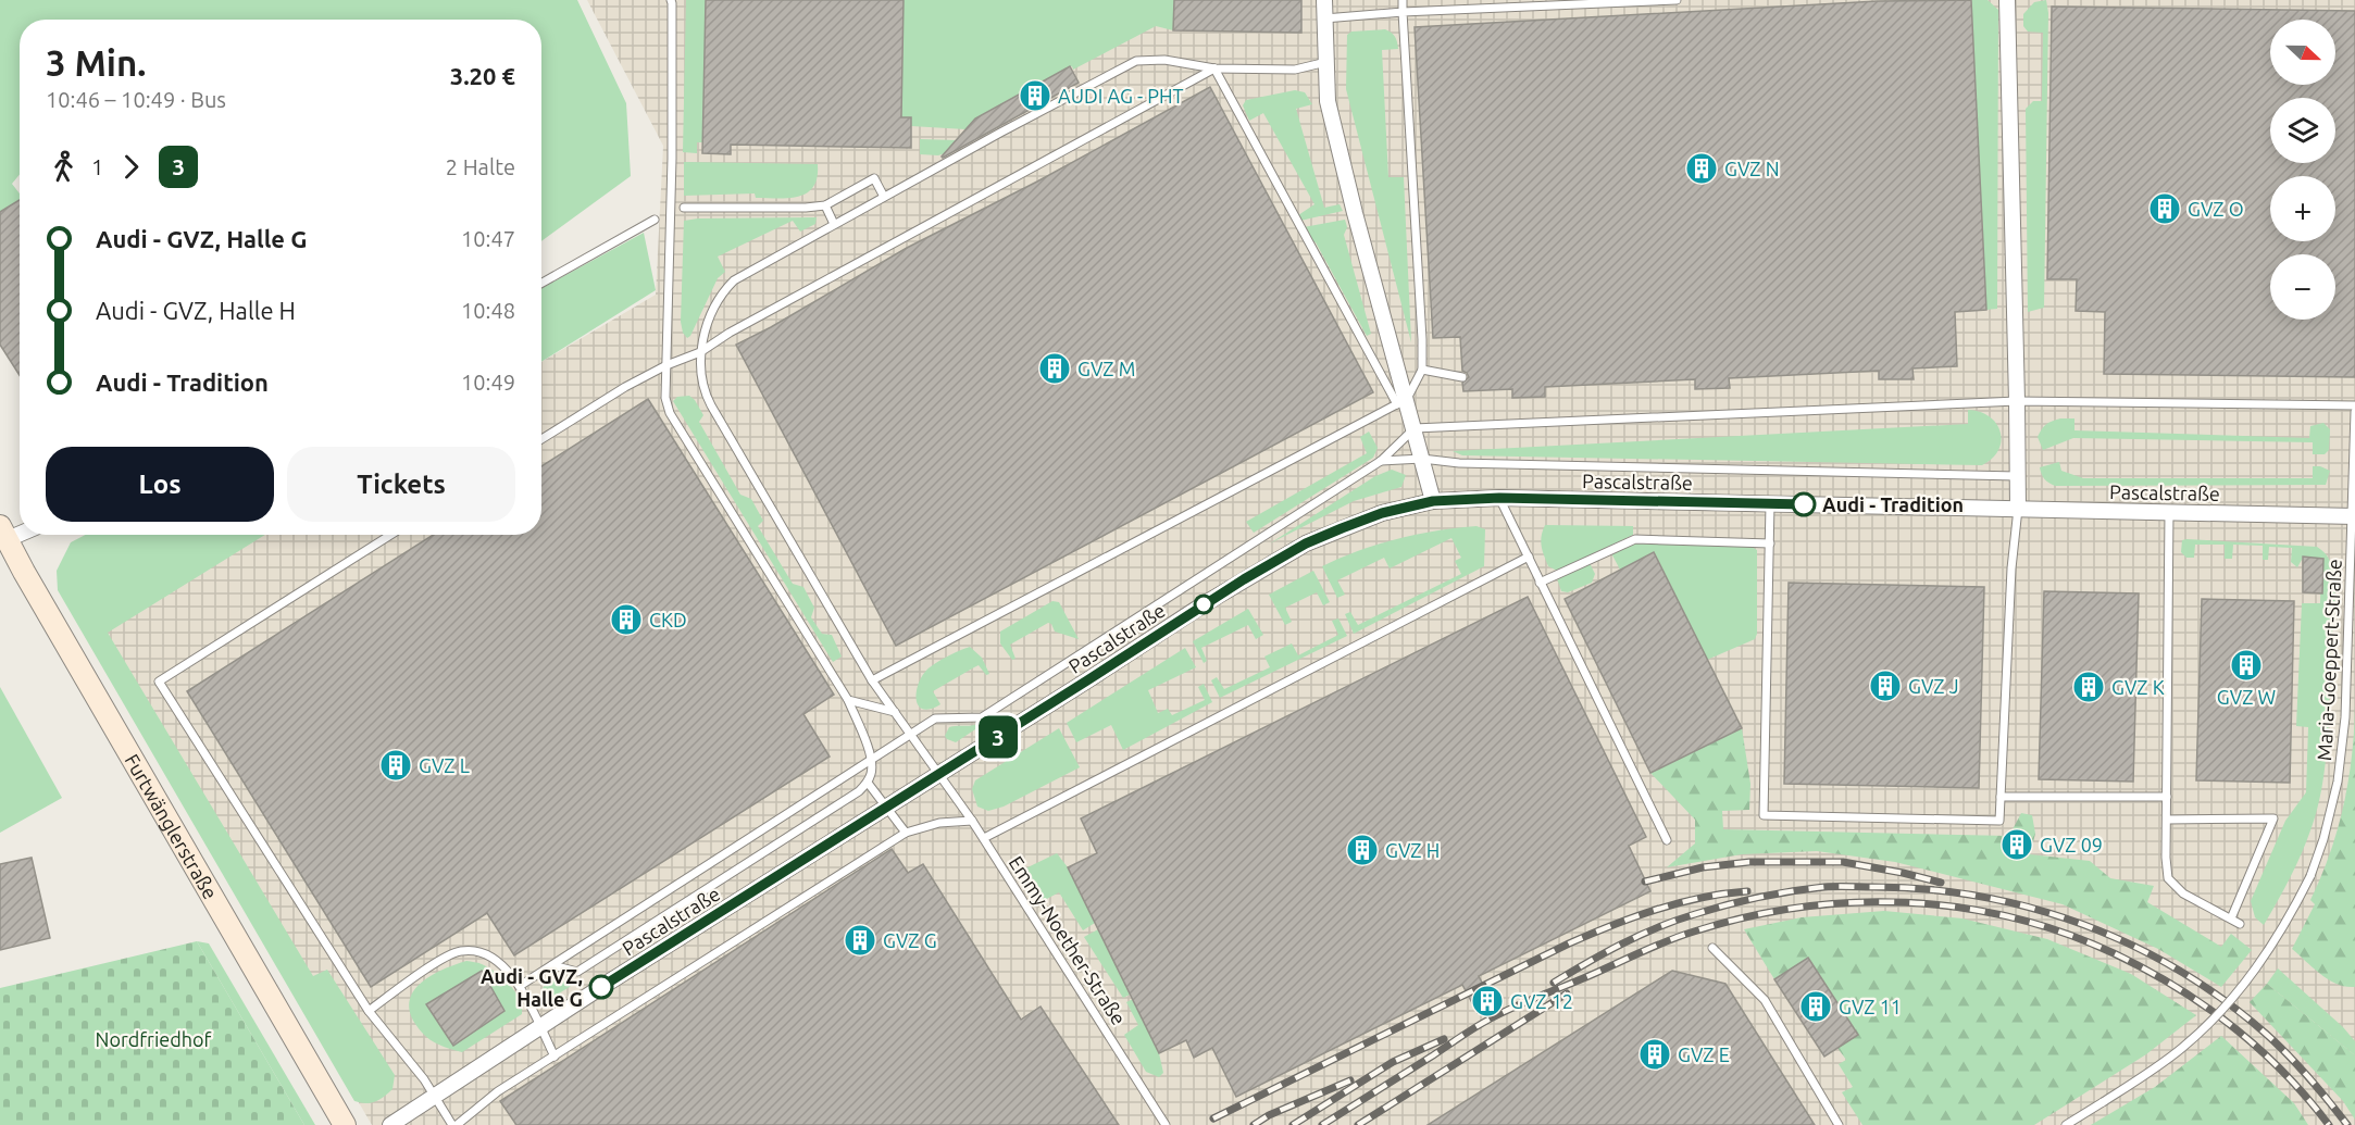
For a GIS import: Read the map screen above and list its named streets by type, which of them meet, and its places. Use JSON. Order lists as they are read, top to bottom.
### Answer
{
  "streets": {
    "street": ["Pascalstraße", "Furtwänglerstraße"],
    "lane": ["Maria-Goeppert-Straße", "Emmy-Noether-Straße"]
  },
  "crossings": [
    ["Pascalstraße", "Maria-Goeppert-Straße"],
    ["Pascalstraße", "Emmy-Noether-Straße"]
  ],
  "parks": ["Nordfriedhof"],
  "places": {
    "building": [
      "AUDI AG - PHT",
      "GVZ N",
      "GVZ O",
      "GVZ M",
      "CKD",
      "GVZ W",
      "GVZ J",
      "GVZ K",
      "GVZ L",
      "GVZ 09",
      "GVZ H",
      "GVZ G",
      "GVZ 12",
      "GVZ 11",
      "GVZ E"
    ],
    "other": ["Audi - Tradition", "Audi - GVZ, Halle G"]
  },
  "lines": ["bus line 3"],
  "north": "right",
  "page": {
    "on_map": "3",
    "map_buttons": ["+", "−"],
    "heading": ["3 Min.", "10:46 – 10:49 · Bus", "3.20 €"],
    "legs": ["1", "3", "2 Halte"],
    "list": [
      {
        "name": "Audi - GVZ, Halle G",
        "value": "10:47"
      },
      {
        "name": "Audi - GVZ, Halle H",
        "value": "10:48"
      },
      {
        "name": "Audi - Tradition",
        "value": "10:49"
      }
    ],
    "buttons": ["Los", "Tickets"]
  }
}
